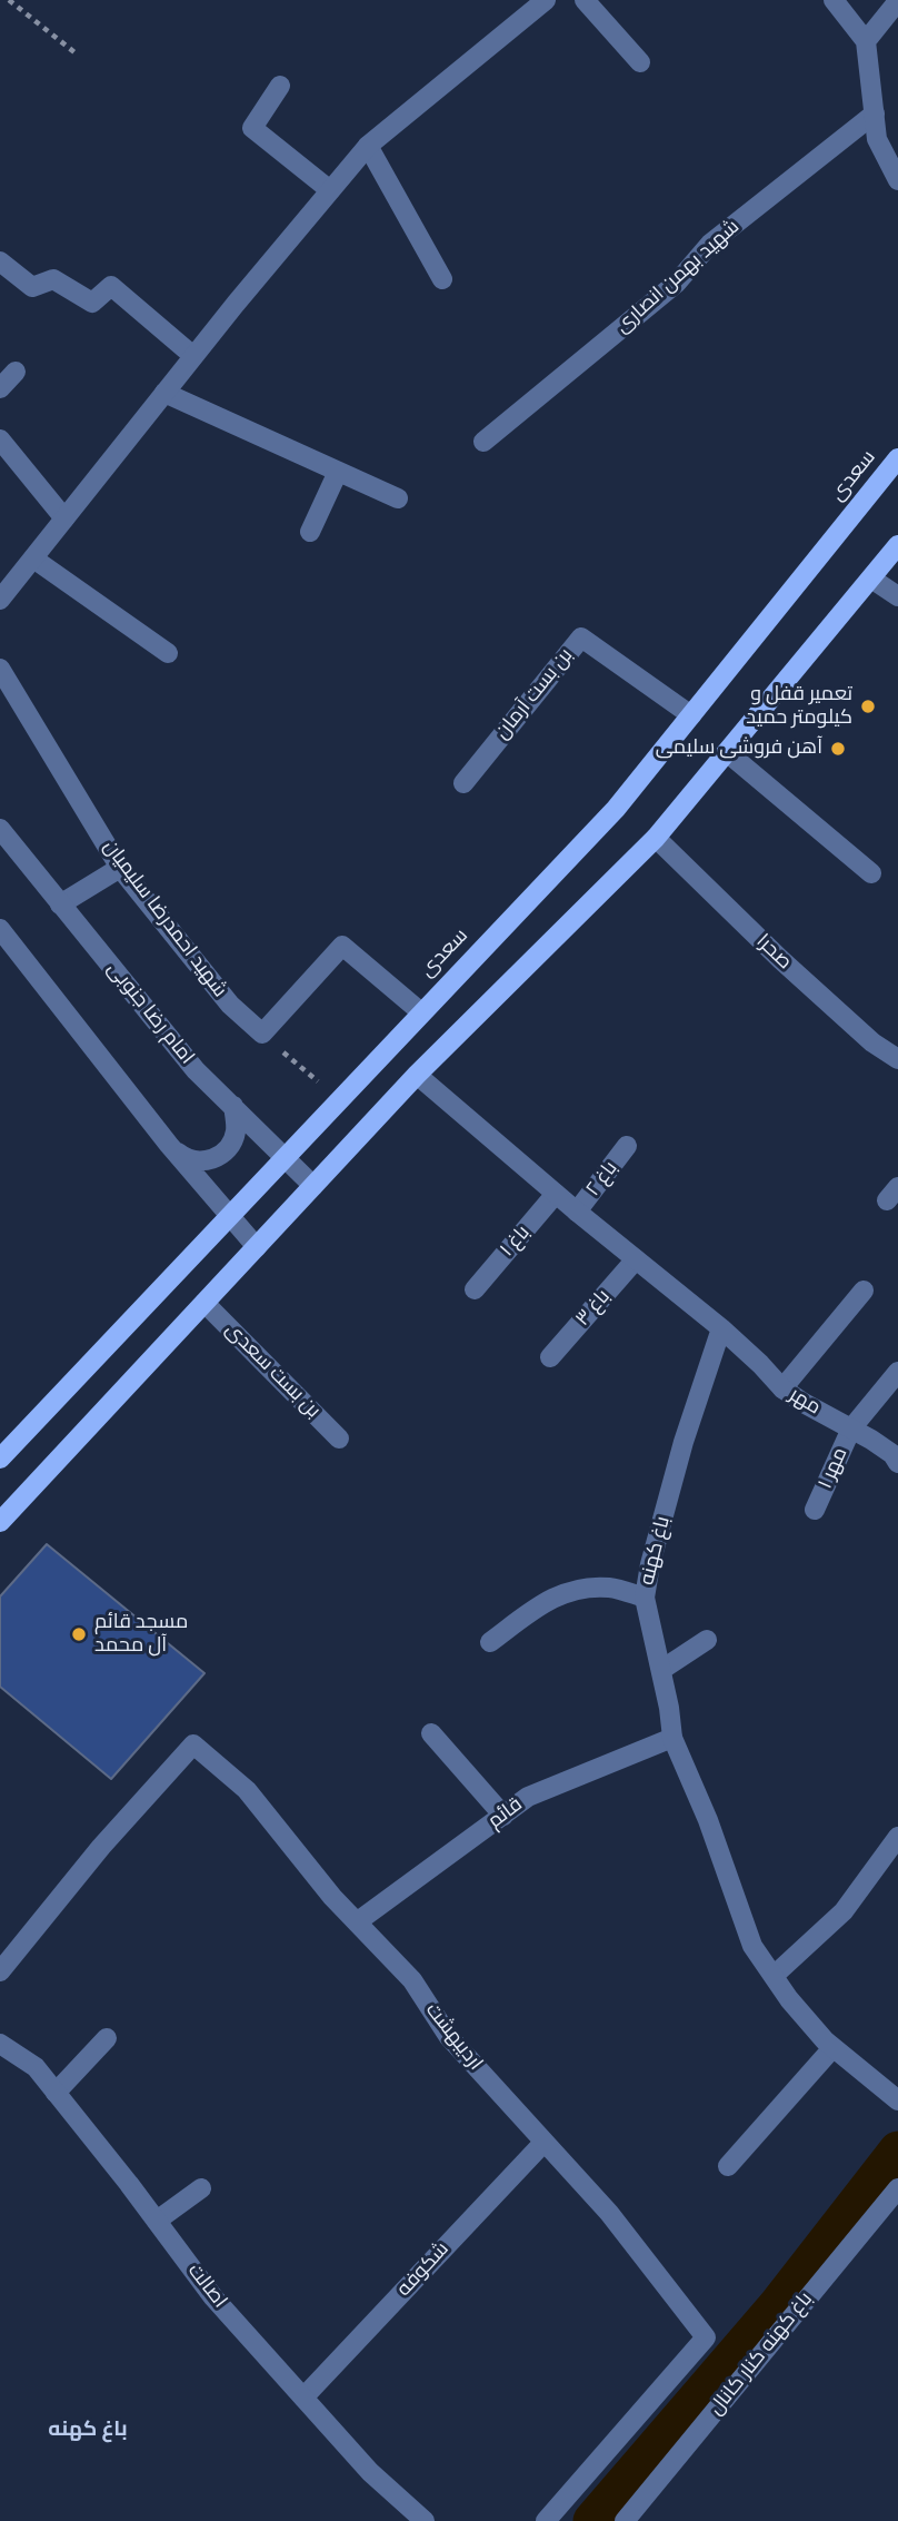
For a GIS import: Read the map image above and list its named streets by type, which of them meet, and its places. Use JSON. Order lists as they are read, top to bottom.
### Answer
{
  "streets": {
    "main road": ["سعدی"],
    "street": [
      "شهید بهمن انصاری",
      "بن بست آرمان",
      "شهید احمدرضا سلیمیان",
      "صحرا",
      "امام رضا جنوبی",
      "باغ ۲",
      "باغ ۱",
      "باغ ۳",
      "بن بست سعدی",
      "مهر",
      "مهر ۱",
      "باغ کهنه",
      "قائم",
      "اردیبهشت",
      "شکوفه",
      "اصالت",
      "باغ کهنه کنار کانال"
    ]
  },
  "crossings": [
    ["سعدی", "بن بست آرمان"],
    ["سعدی", "امام رضا جنوبی"],
    ["مهر", "مهر ۱"],
    ["مهر", "باغ کهنه"],
    ["باغ کهنه", "قائم"],
    ["قائم", "اردیبهشت"],
    ["اردیبهشت", "شکوفه"],
    ["شکوفه", "اصالت"]
  ],
  "districts": ["باغ کهنه"],
  "places": ["تعمیر قفل و کیلومتر حمید", "آهن فروشی سلیمی", "مسجد قائم آل محمد"]
}
